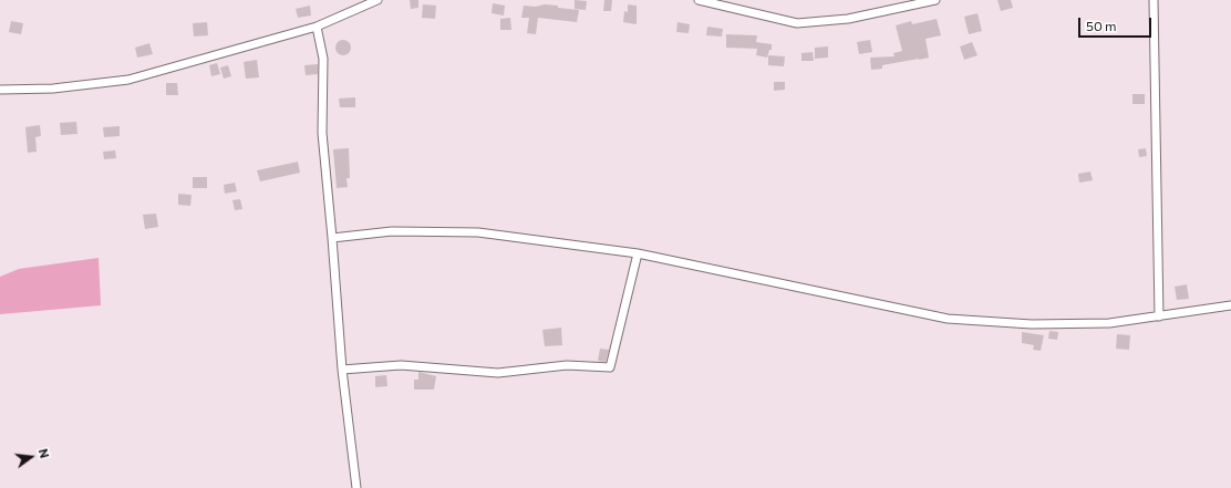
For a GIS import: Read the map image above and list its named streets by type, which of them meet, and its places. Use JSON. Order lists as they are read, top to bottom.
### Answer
{
  "scale_bar": "50 m",
  "north": "right"
}
